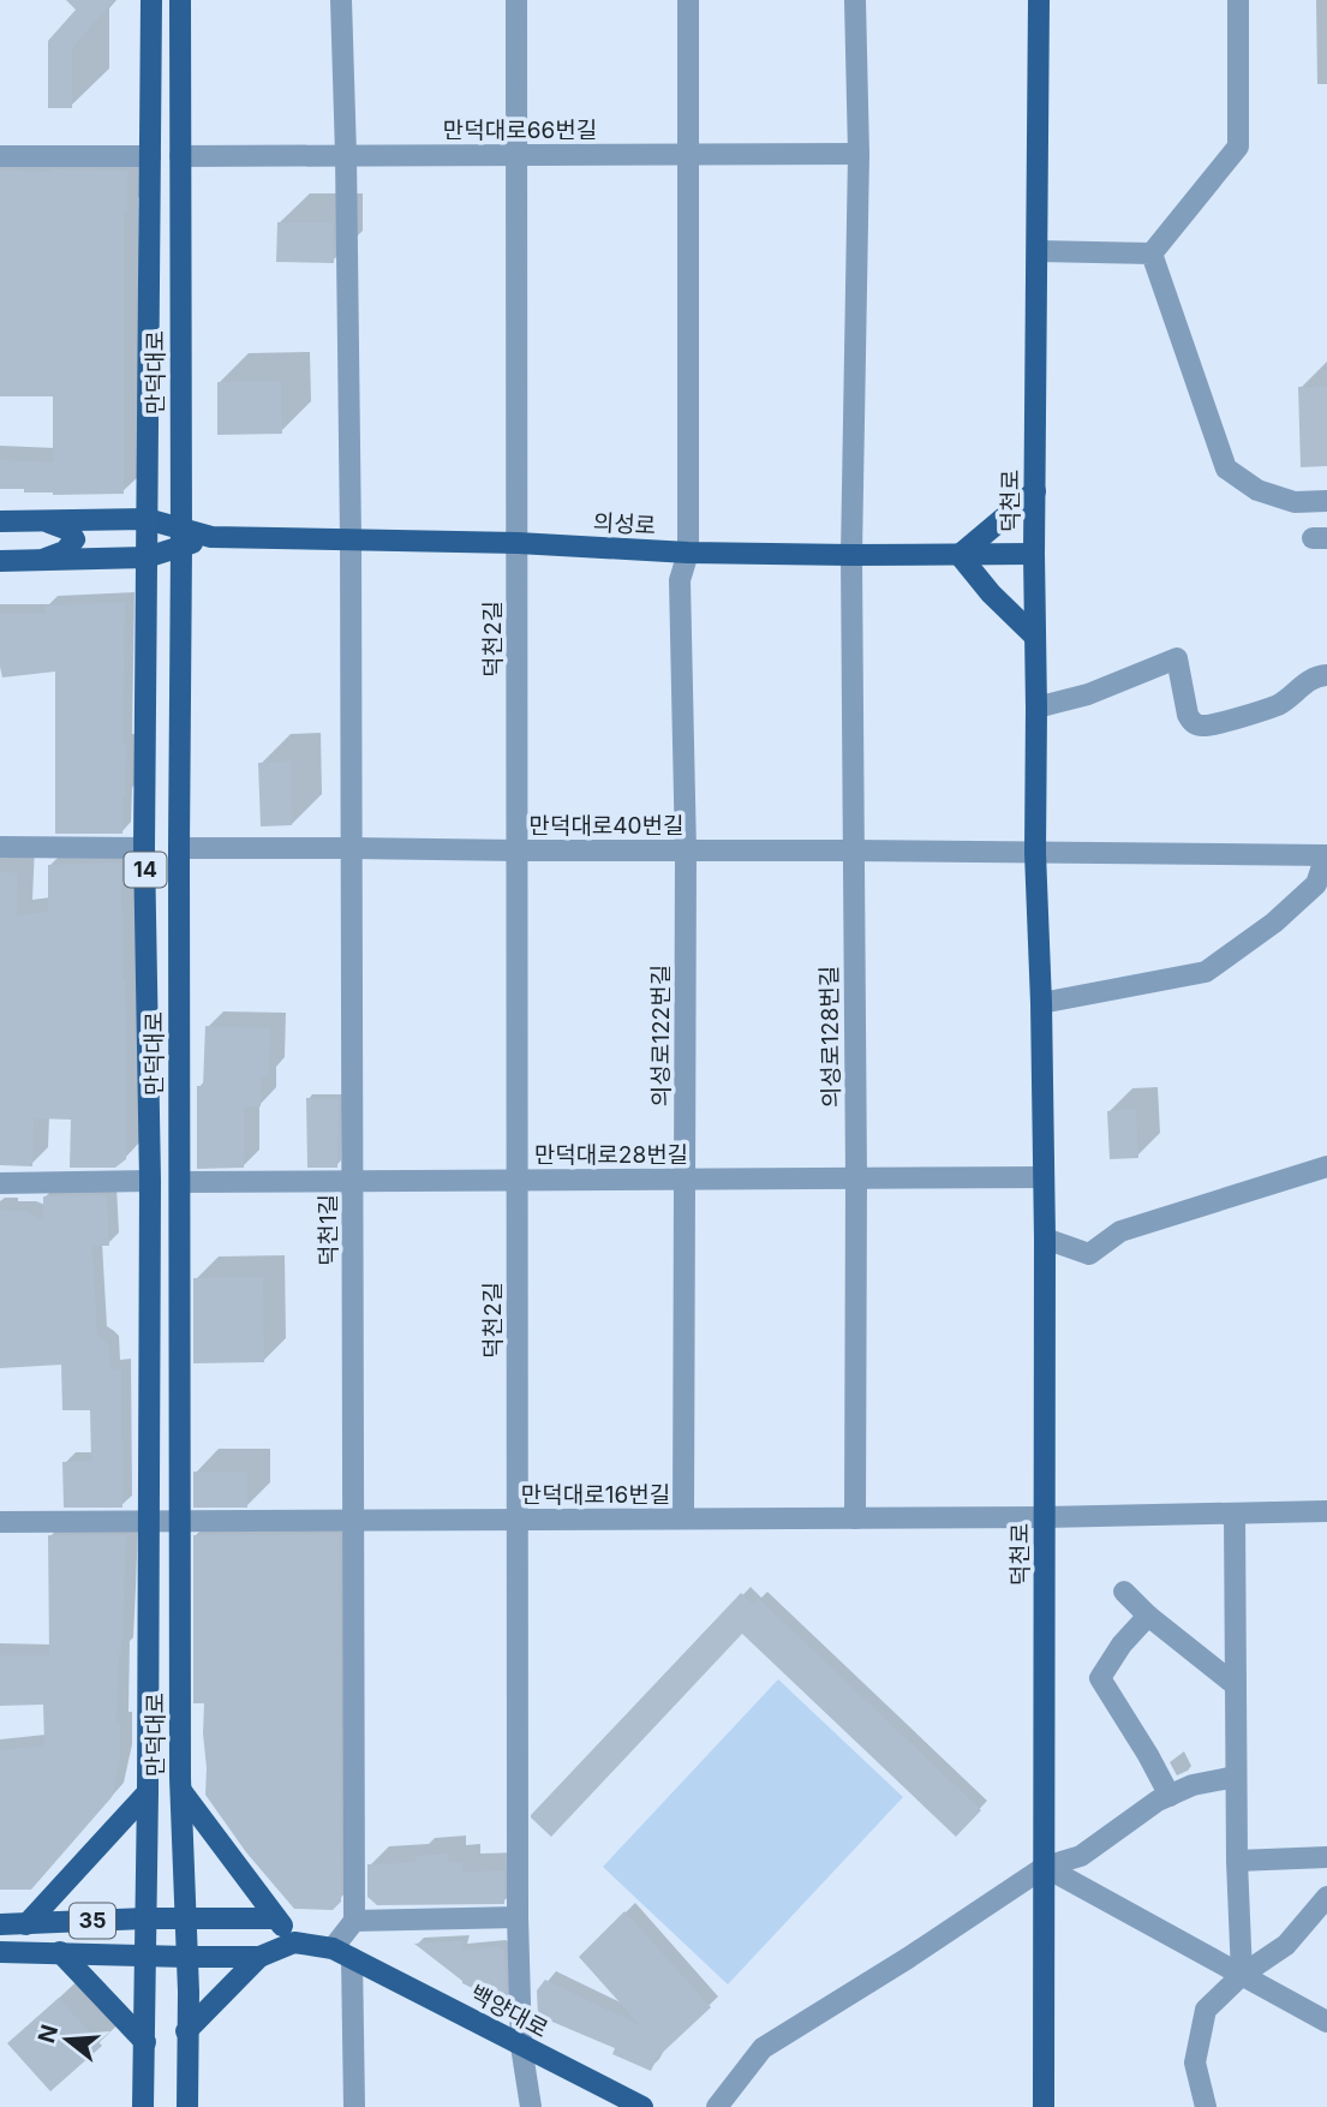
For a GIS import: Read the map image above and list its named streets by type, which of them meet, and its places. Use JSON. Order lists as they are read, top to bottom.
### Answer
{
  "streets": {
    "main road": [
      "만덕대로",
      "덕천로",
      "의성로",
      "14",
      "35",
      "백양대로"
    ],
    "street": [
      "만덕대로66번길",
      "덕천2길",
      "만덕대로40번길",
      "의성로122번길",
      "의성로128번길",
      "만덕대로28번길",
      "덕천1길",
      "만덕대로16번길"
    ]
  },
  "crossings": [
    ["만덕대로66번길", "만덕대로"],
    ["만덕대로66번길", "덕천2길"],
    ["만덕대로66번길", "의성로122번길"],
    ["만덕대로66번길", "의성로128번길"],
    ["만덕대로66번길", "덕천1길"],
    ["만덕대로", "의성로"],
    ["만덕대로", "만덕대로40번길"],
    ["만덕대로", "만덕대로28번길"],
    ["만덕대로", "만덕대로16번길"],
    ["만덕대로", "35"],
    ["덕천로", "의성로"],
    ["덕천로", "만덕대로40번길"],
    ["덕천로", "만덕대로28번길"],
    ["덕천로", "만덕대로16번길"],
    ["의성로", "덕천2길"],
    ["의성로", "의성로122번길"],
    ["의성로", "의성로128번길"],
    ["의성로", "덕천1길"],
    ["덕천2길", "만덕대로40번길"],
    ["덕천2길", "만덕대로28번길"],
    ["덕천2길", "만덕대로16번길"],
    ["덕천2길", "백양대로"],
    ["만덕대로40번길", "의성로122번길"],
    ["만덕대로40번길", "의성로128번길"],
    ["만덕대로40번길", "덕천1길"],
    ["의성로122번길", "만덕대로28번길"],
    ["의성로122번길", "만덕대로16번길"],
    ["의성로128번길", "만덕대로28번길"],
    ["의성로128번길", "만덕대로16번길"],
    ["만덕대로28번길", "덕천1길"],
    ["덕천1길", "만덕대로16번길"]
  ],
  "north": "left"
}
